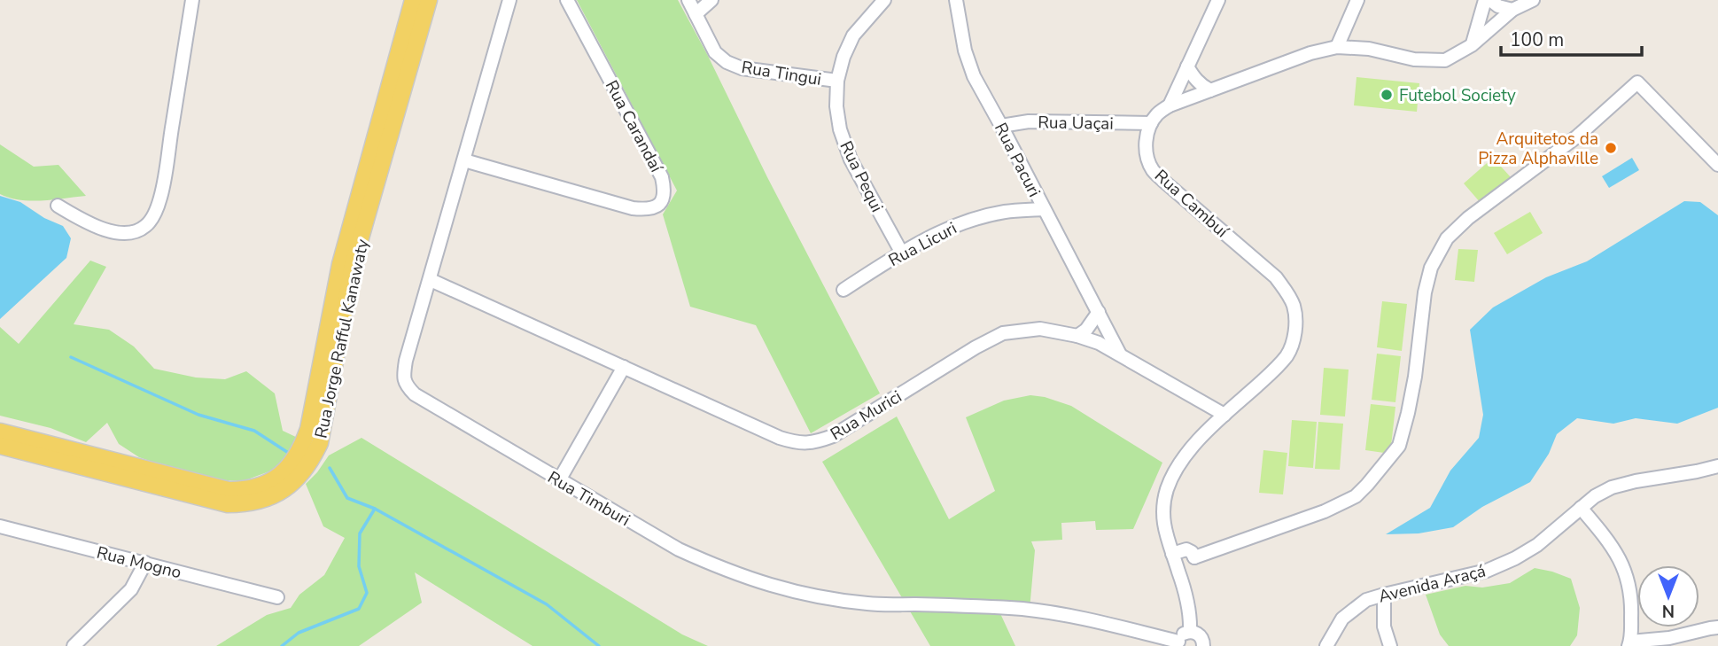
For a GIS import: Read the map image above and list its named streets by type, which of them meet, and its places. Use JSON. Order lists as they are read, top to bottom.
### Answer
{
  "streets": {
    "main road": ["Rua Jorge Rafful Kanawaty"],
    "street": [
      "Rua Tingui",
      "Rua Uaçai",
      "Rua Carandaí",
      "Rua Pacuri",
      "Rua Pequi",
      "Rua Cambuí",
      "Rua Licuri",
      "Rua Murici",
      "Rua Timburi",
      "Rua Mogno",
      "Avenida Araçá"
    ]
  },
  "crossings": [
    ["Rua Tingui", "Rua Pequi"],
    ["Rua Uaçai", "Rua Pacuri"],
    ["Rua Uaçai", "Rua Cambuí"],
    ["Rua Carandaí", "Rua Timburi"],
    ["Rua Pacuri", "Rua Licuri"],
    ["Rua Pacuri", "Rua Murici"],
    ["Rua Pequi", "Rua Licuri"],
    ["Rua Cambuí", "Rua Murici"],
    ["Rua Murici", "Rua Timburi"]
  ],
  "places": ["Futebol Society", "Arquitetos da Pizza Alphaville"],
  "scale_bar": "100 m",
  "north": "bottom"
}
